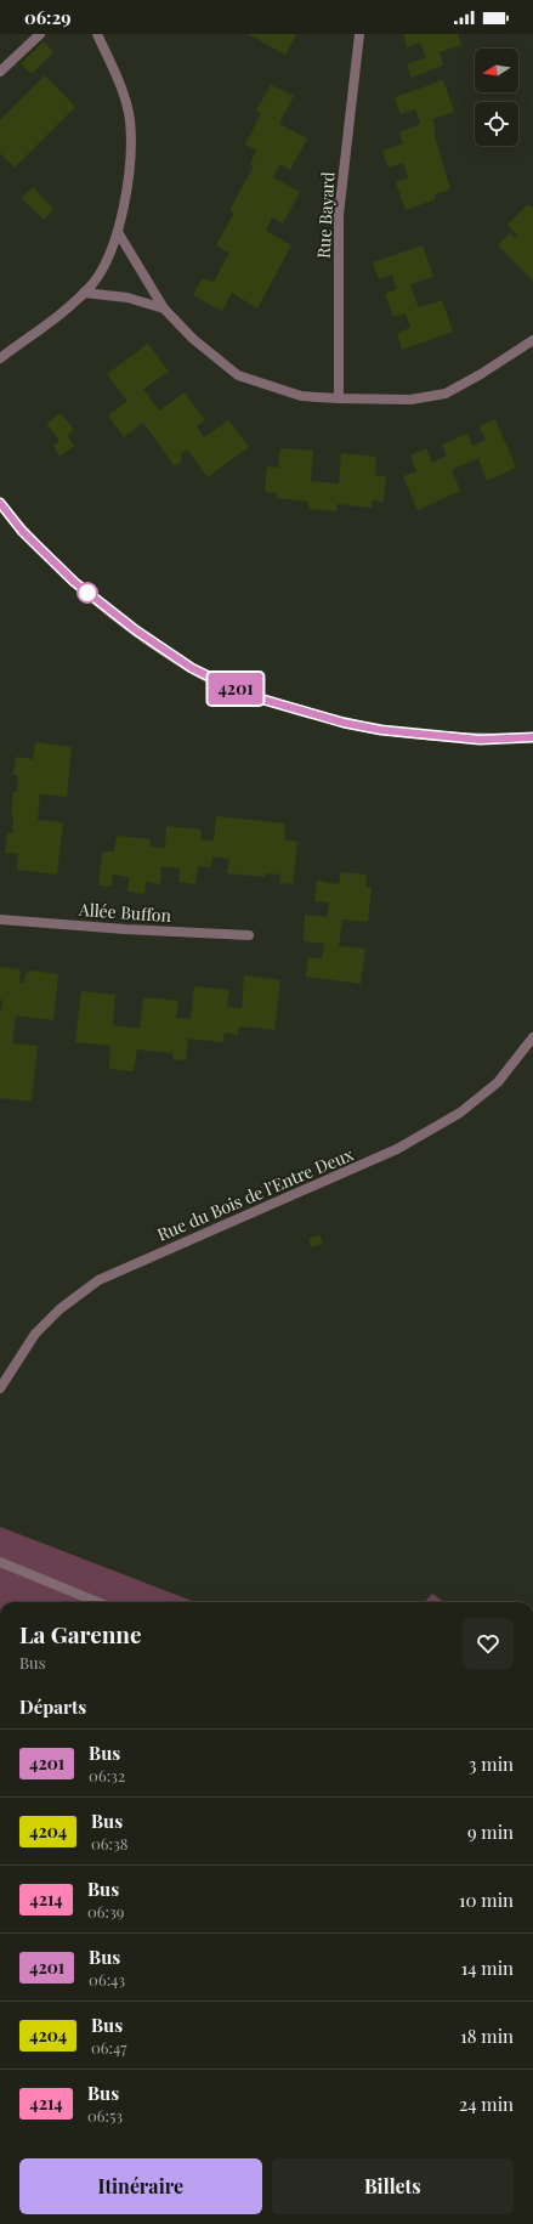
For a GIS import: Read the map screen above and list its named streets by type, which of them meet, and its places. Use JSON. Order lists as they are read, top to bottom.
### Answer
{
  "streets": {
    "street": ["Rue Bayard", "Allée Buffon", "Rue du Bois de l'Entre Deux"]
  },
  "lines": ["bus line 4201"],
  "north": "left",
  "page": {
    "status": "06:29",
    "on_map": "4201",
    "heading": [
      ["La Garenne", "Bus"],
      "Départs"
    ],
    "list": [
      {
        "mark": "4201",
        "name": "Bus",
        "note": "06:32",
        "value": "3 min"
      },
      {
        "mark": "4204",
        "name": "Bus",
        "note": "06:38",
        "value": "9 min"
      },
      {
        "mark": "4214",
        "name": "Bus",
        "note": "06:39",
        "value": "10 min"
      },
      {
        "mark": "4201",
        "name": "Bus",
        "note": "06:43",
        "value": "14 min"
      },
      {
        "mark": "4204",
        "name": "Bus",
        "note": "06:47",
        "value": "18 min"
      },
      {
        "mark": "4214",
        "name": "Bus",
        "note": "06:53",
        "value": "24 min"
      }
    ],
    "buttons": ["Itinéraire", "Billets"]
  }
}
